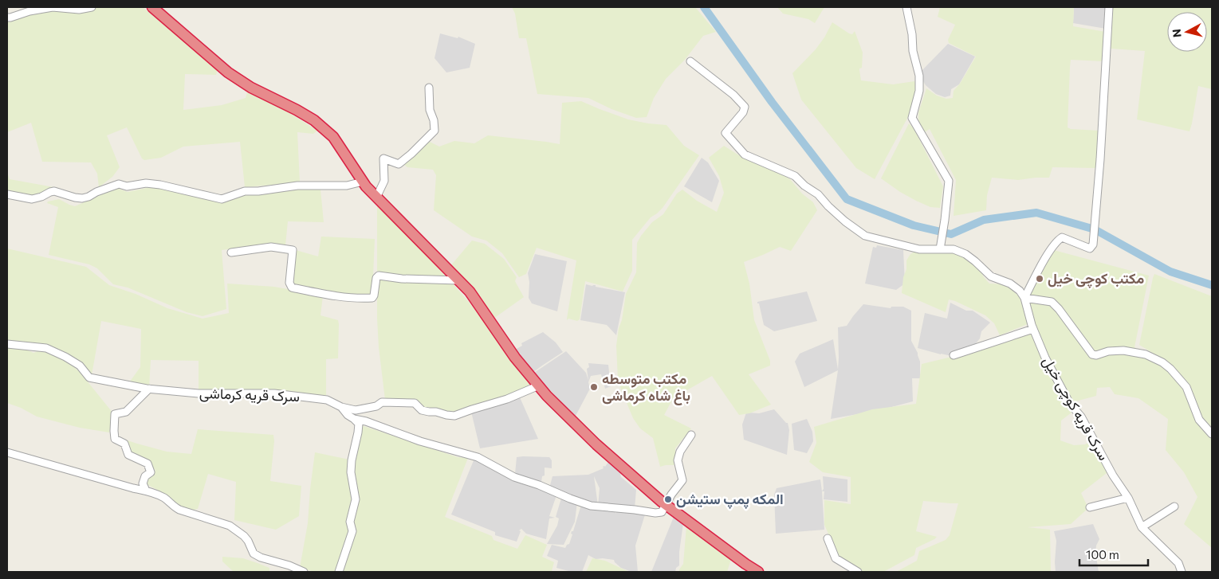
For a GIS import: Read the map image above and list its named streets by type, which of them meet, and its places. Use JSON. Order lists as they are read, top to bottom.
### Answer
{
  "streets": {
    "street": ["سرک قریه کرماشی", "سرک قریه کوچی خیل"]
  },
  "places": ["مکتب کوچی خیل", "مکتب متوسطه باغ شاه کرماشی", "المکه پمپ ستیشن"],
  "scale_bar": "100 m",
  "north": "left"
}
